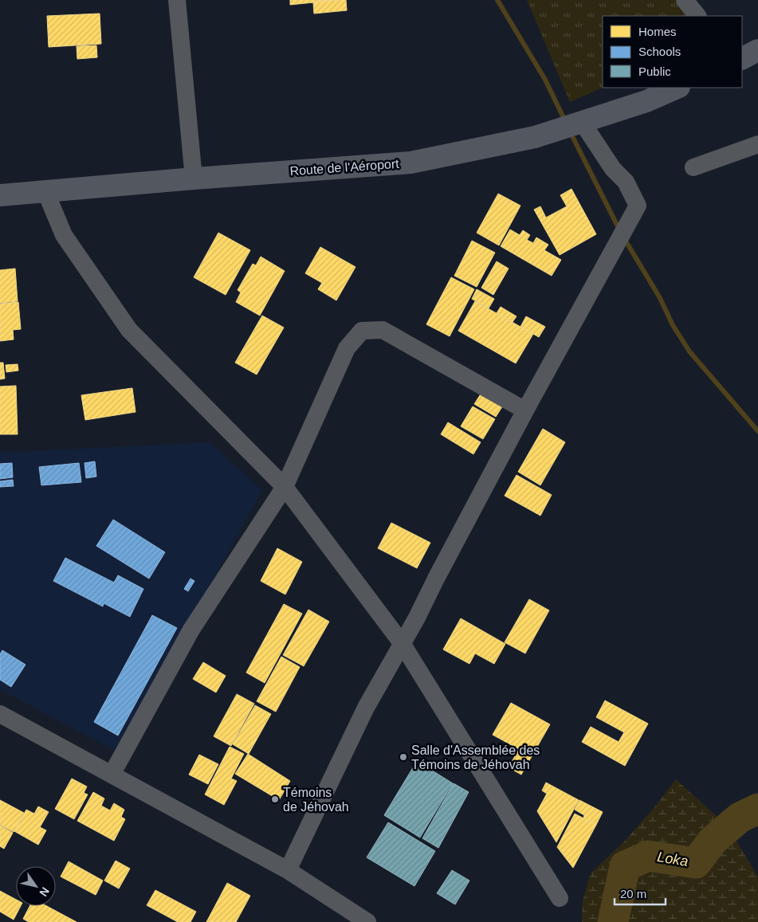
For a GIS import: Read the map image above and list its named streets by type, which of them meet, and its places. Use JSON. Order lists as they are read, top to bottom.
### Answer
{
  "streets": {
    "main road": ["Route de l'Aéroport"]
  },
  "water": ["Loka"],
  "places": ["Salle d'Assemblée des Témoins de Jéhovah", "Témoins de Jéhovah"],
  "legend": ["Homes", "Schools", "Public"],
  "scale_bar": "20 m",
  "north": "bottom right"
}
